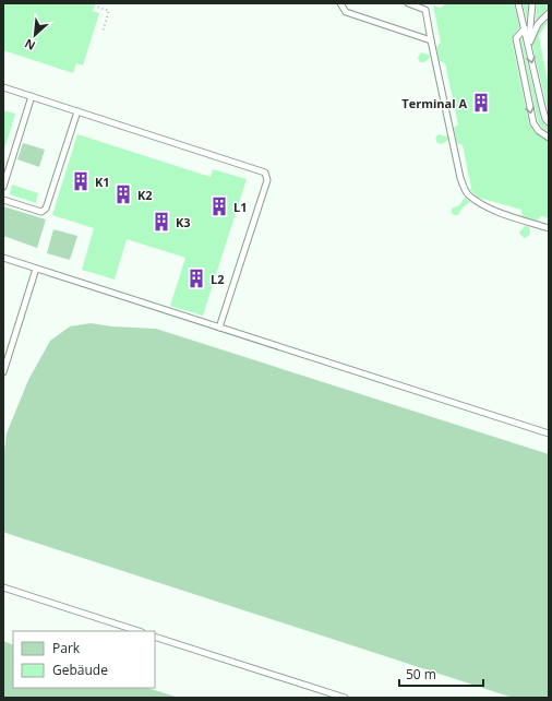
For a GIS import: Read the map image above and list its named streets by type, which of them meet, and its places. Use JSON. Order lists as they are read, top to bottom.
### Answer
{
  "places": {
    "building": [
      "Terminal A",
      "K1",
      "K2",
      "L1",
      "K3",
      "L2"
    ]
  },
  "legend": ["Park", "Gebäude"],
  "scale_bar": "50 m",
  "north": "bottom left"
}
